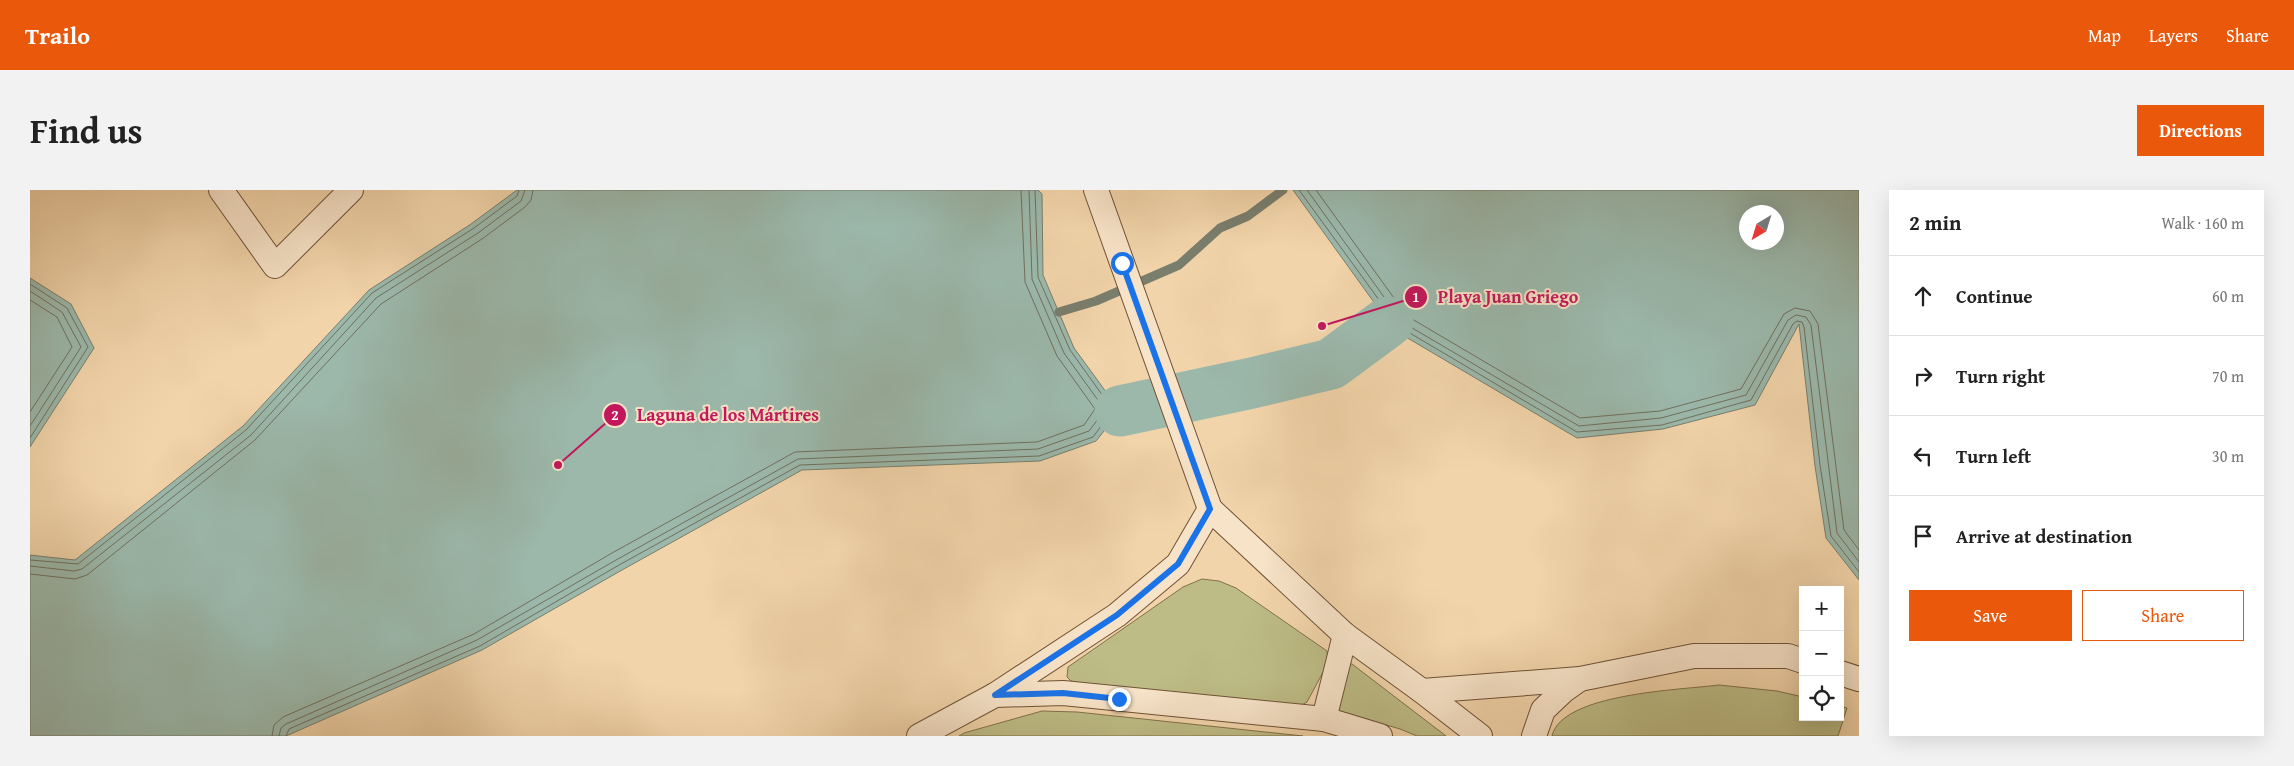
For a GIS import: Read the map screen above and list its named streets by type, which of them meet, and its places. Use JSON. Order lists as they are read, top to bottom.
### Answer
{
  "places": ["Playa Juan Griego", "Laguna de los Mártires"],
  "north": "bottom left",
  "page": {
    "header": "Trailo",
    "nav": ["Map", "Layers", "Share"],
    "title": "Find us",
    "buttons": [
      "Directions",
      ["Save", "Share"]
    ],
    "heading": ["2 min", "Walk · 160 m"],
    "list": [
      ["Continue", "60 m"],
      ["Turn right", "70 m"],
      ["Turn left", "30 m"],
      "Arrive at destination"
    ],
    "map_buttons": ["+", "−"]
  }
}
